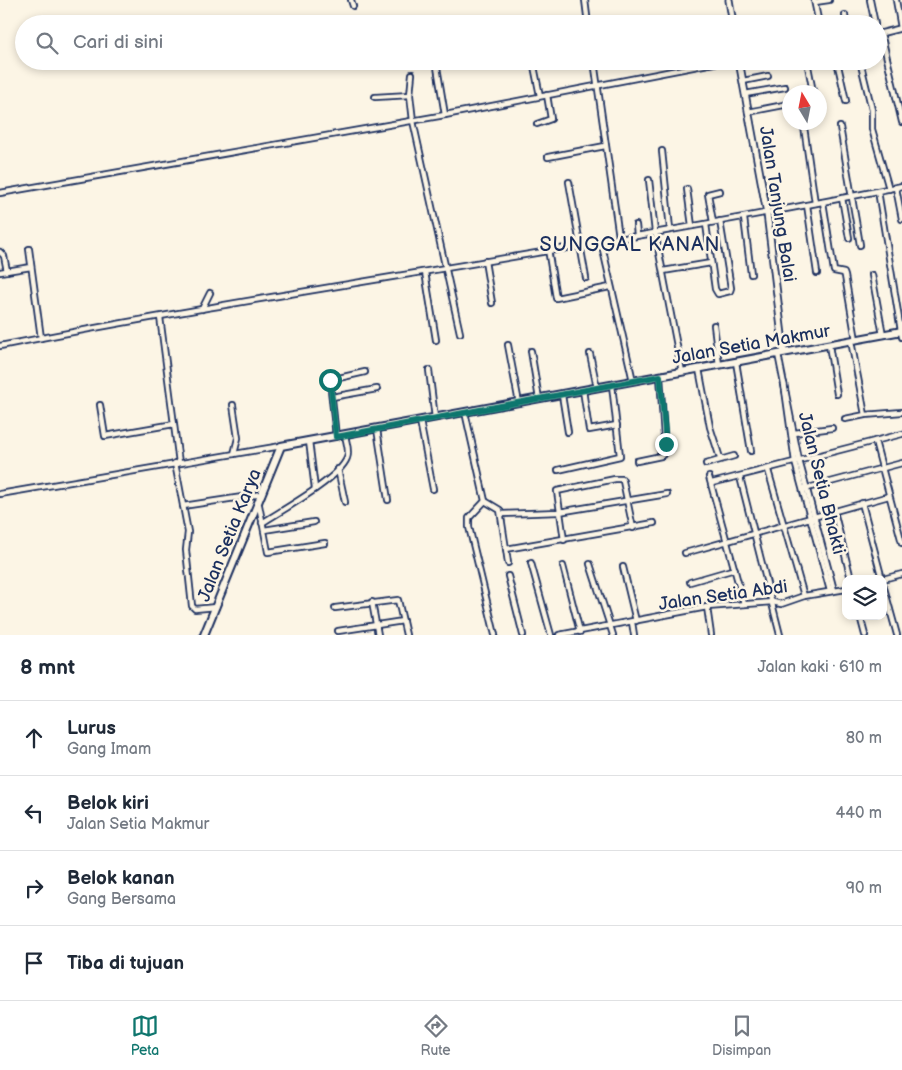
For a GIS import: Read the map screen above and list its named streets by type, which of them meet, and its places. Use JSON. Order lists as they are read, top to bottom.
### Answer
{
  "streets": {
    "main road": ["Jalan Setia Makmur", "Jalan Setia Karya"],
    "street": ["Jalan Tanjung Balai", "Jalan Setia Bhakti", "Jalan Setia Abdi"]
  },
  "crossings": [
    ["Jalan Tanjung Balai", "Jalan Setia Makmur"],
    ["Jalan Tanjung Balai", "Jalan Setia Bhakti"],
    ["Jalan Setia Makmur", "Jalan Setia Bhakti"],
    ["Jalan Setia Makmur", "Jalan Setia Karya"],
    ["Jalan Setia Bhakti", "Jalan Setia Abdi"]
  ],
  "districts": ["SUNGGAL KANAN"],
  "north": "top",
  "page": {
    "search": "Cari di sini",
    "heading": ["8 mnt", "Jalan kaki · 610 m"],
    "list": [
      ["Lurus", "Gang Imam", "80 m"],
      ["Belok kiri", "Jalan Setia Makmur", "440 m"],
      ["Belok kanan", "Gang Bersama", "90 m"],
      "Tiba di tujuan"
    ],
    "nav": ["Peta", "Rute", "Disimpan"]
  }
}
